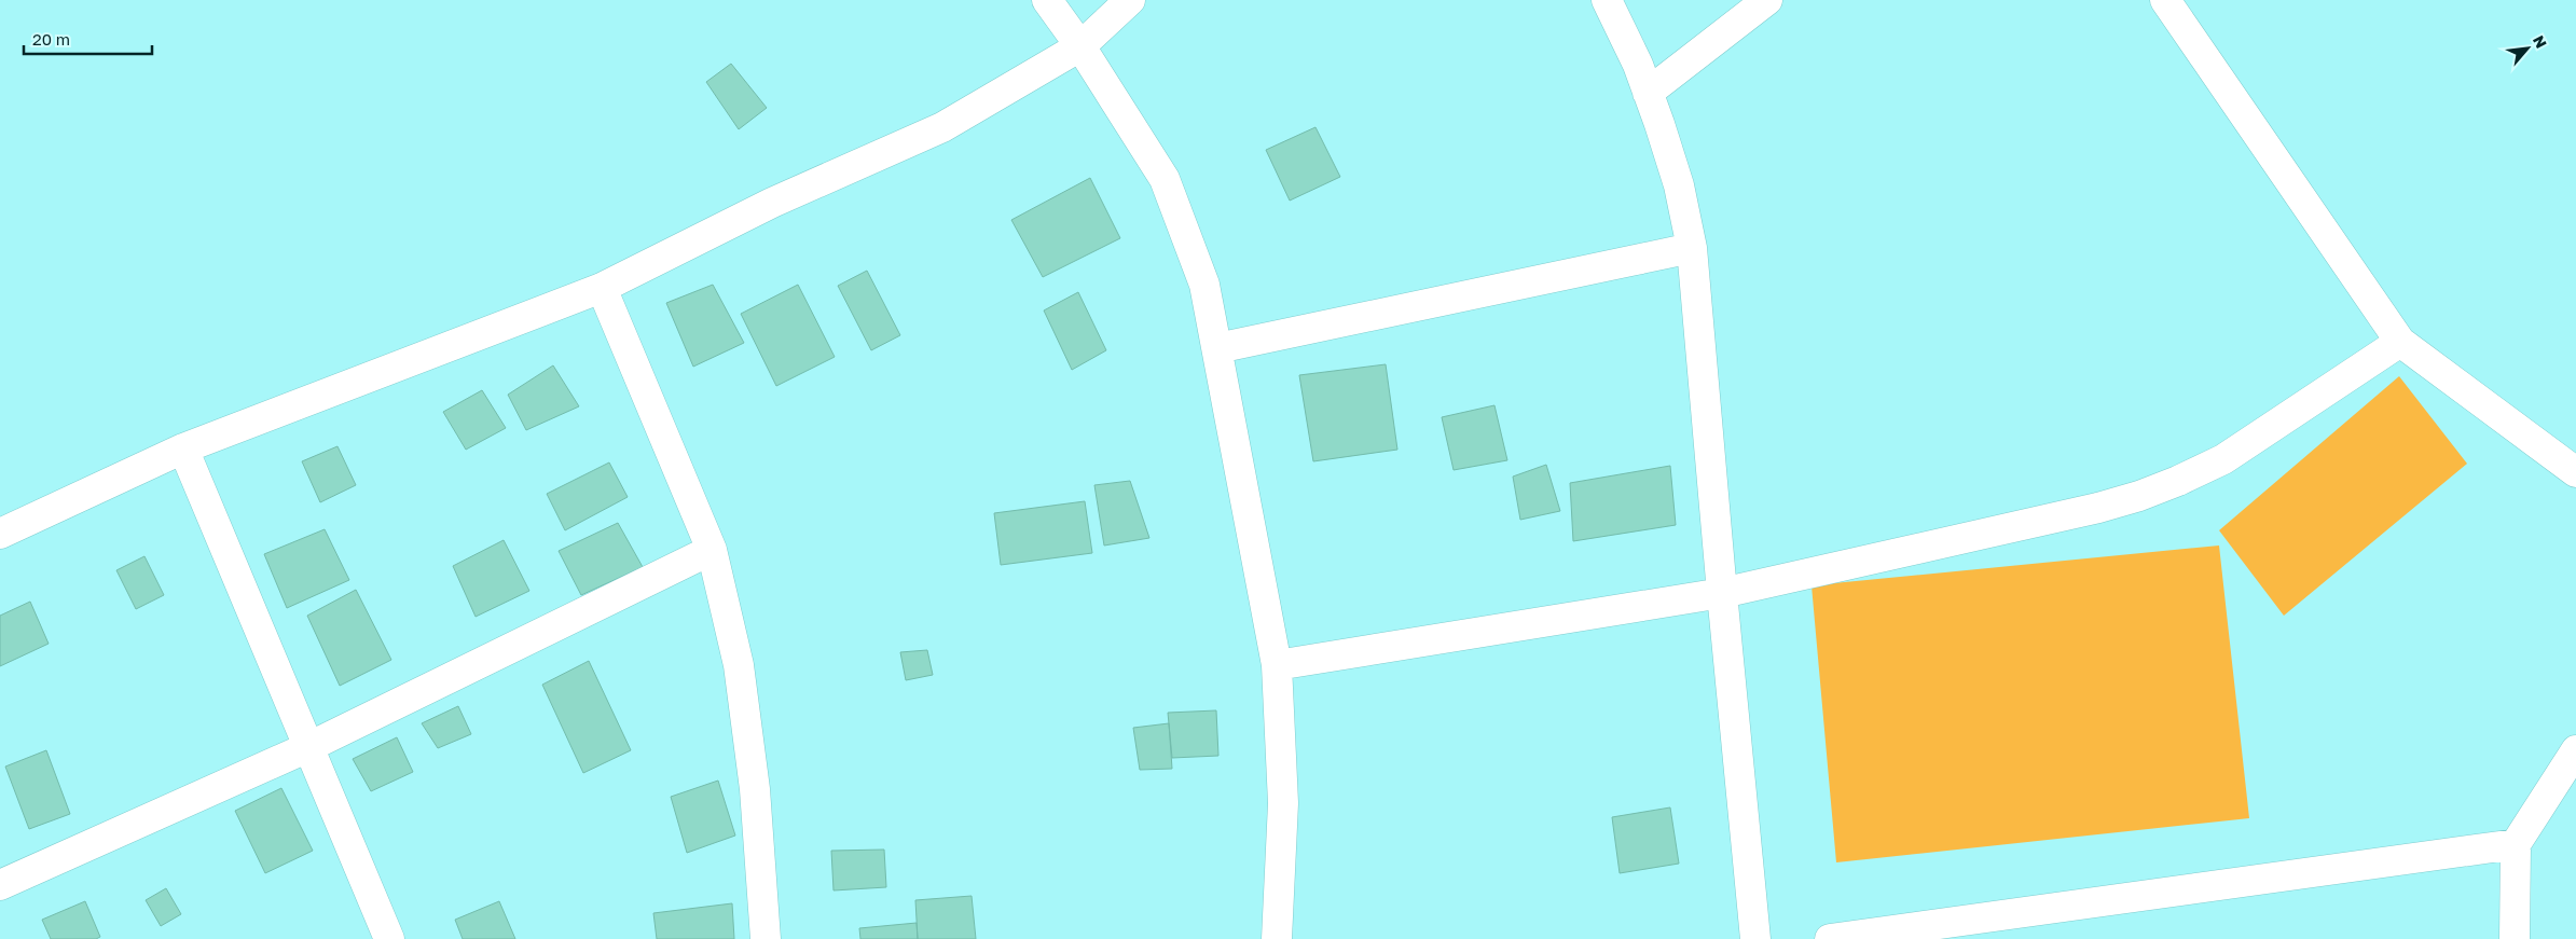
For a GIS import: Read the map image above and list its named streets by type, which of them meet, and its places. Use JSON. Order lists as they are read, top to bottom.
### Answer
{
  "scale_bar": "20 m",
  "north": "top right"
}
